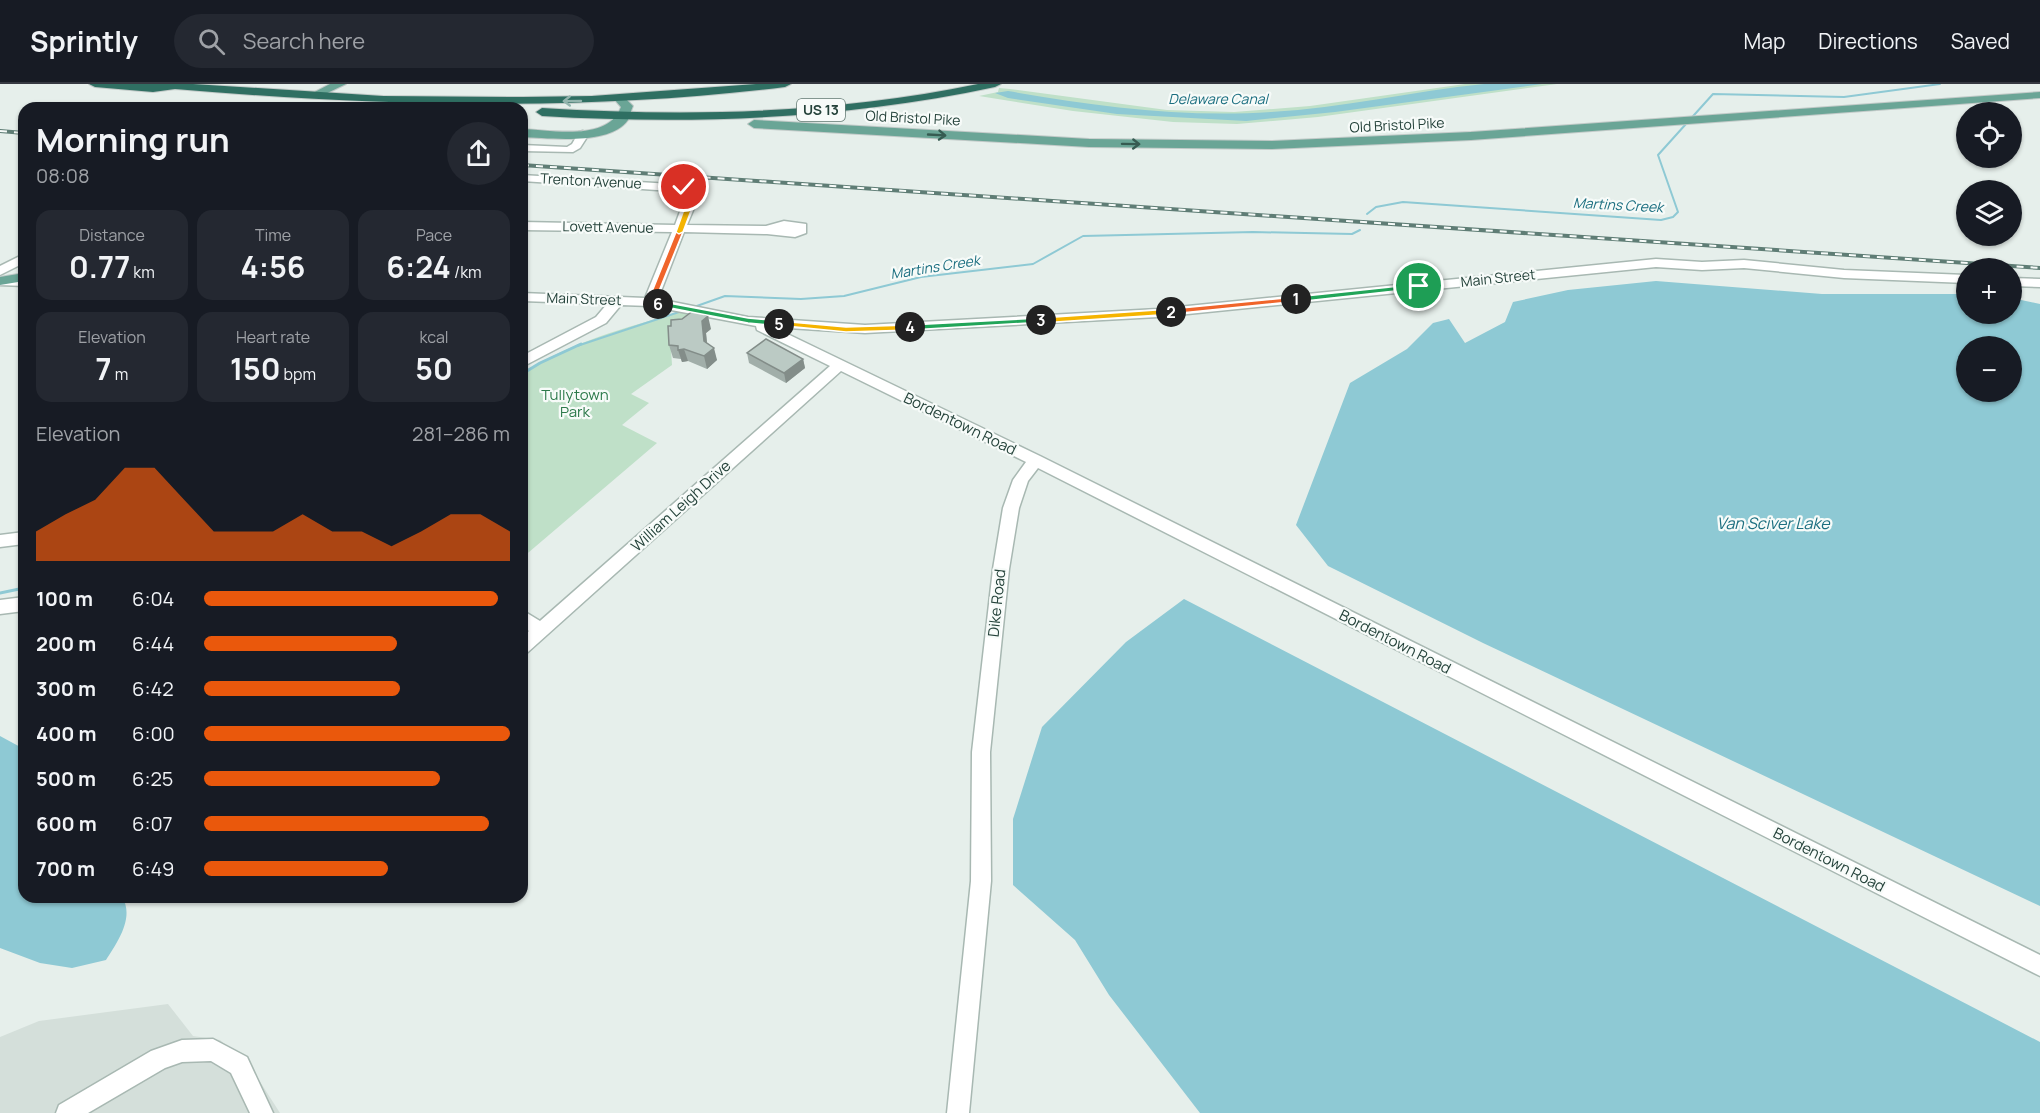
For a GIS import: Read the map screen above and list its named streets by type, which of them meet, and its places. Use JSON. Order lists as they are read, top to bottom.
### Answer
{
  "streets": {
    "highway": ["US 13"],
    "main road": ["Old Bristol Pike"],
    "street": [
      "Trenton Avenue",
      "Lovett Avenue",
      "Main Street",
      "Bordentown Road",
      "William Leigh Drive",
      "Dike Road"
    ]
  },
  "crossings": [
    ["Trenton Avenue", "Lovett Avenue"],
    ["Main Street", "Bordentown Road"],
    ["Bordentown Road", "William Leigh Drive"],
    ["Bordentown Road", "Dike Road"]
  ],
  "one_way": ["Old Bristol Pike"],
  "water": ["Delaware Canal", "Martins Creek", "Van Sciver Lake"],
  "parks": ["Tullytown Park"],
  "page": {
    "header": "Sprintly",
    "search": "Search here",
    "nav": ["Map", "Directions", "Saved"],
    "map_buttons": ["+", "−"],
    "heading": ["Morning run", "08:08"],
    "stats": [
      ["Distance", "0.77 km"],
      ["Time", "4:56"],
      ["Pace", "6:24 /km"],
      ["Elevation", "7 m"],
      ["Heart rate", "150 bpm"],
      ["kcal", "50"]
    ],
    "pins": [
      "1",
      "6",
      "2",
      "3",
      "5",
      "4"
    ],
    "chart": ["Elevation", "281–286 m"],
    "list": [
      {
        "name": "100 m",
        "note": "6:04"
      },
      {
        "name": "200 m",
        "note": "6:44"
      },
      {
        "name": "300 m",
        "note": "6:42"
      },
      {
        "name": "400 m",
        "note": "6:00"
      },
      {
        "name": "500 m",
        "note": "6:25"
      },
      {
        "name": "600 m",
        "note": "6:07"
      },
      {
        "name": "700 m",
        "note": "6:49"
      }
    ]
  }
}
